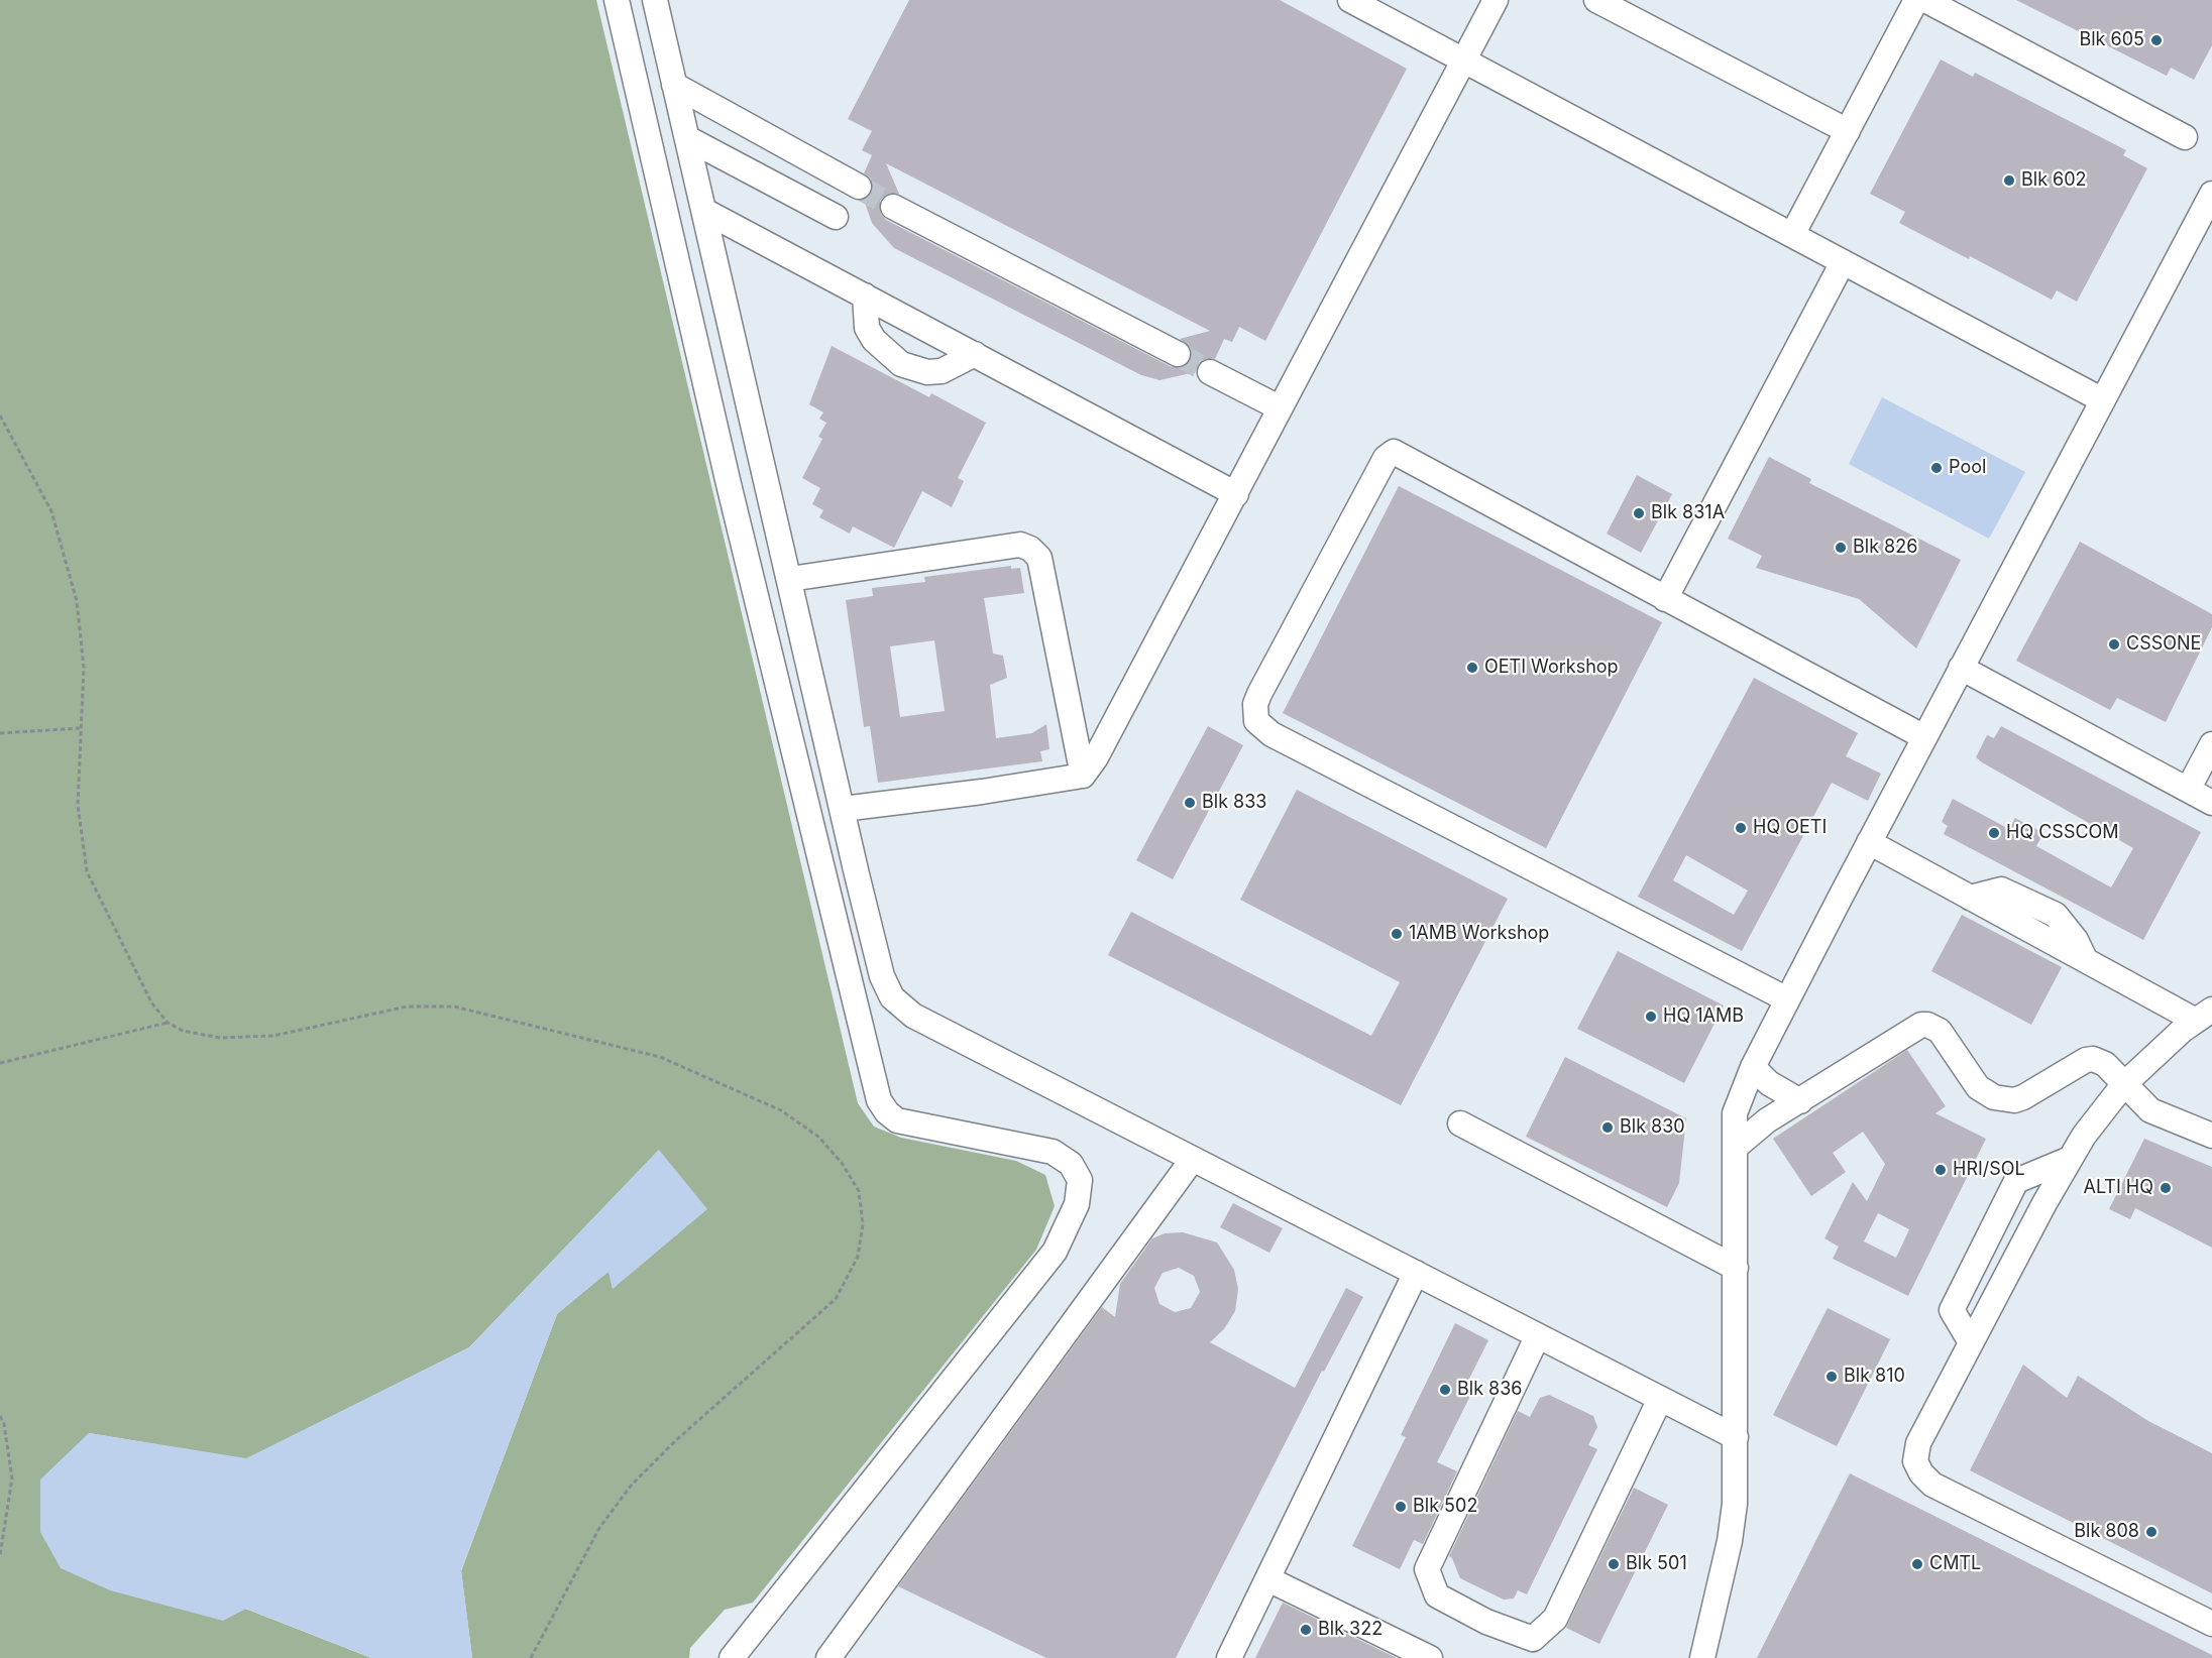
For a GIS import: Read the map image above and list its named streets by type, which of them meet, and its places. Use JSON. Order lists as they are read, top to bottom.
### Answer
{
  "places": [
    "Blk 605",
    "Blk 602",
    "Pool",
    "Blk 831A",
    "Blk 826",
    "CSSONE",
    "OETI Workshop",
    "Blk 833",
    "HQ OETI",
    "HQ CSSCOM",
    "1AMB Workshop",
    "HQ 1AMB",
    "Blk 830",
    "HRI/SOL",
    "ALTI HQ",
    "Blk 810",
    "Blk 836",
    "Blk 502",
    "Blk 808",
    "Blk 501",
    "CMTL",
    "Blk 322"
  ]
}
